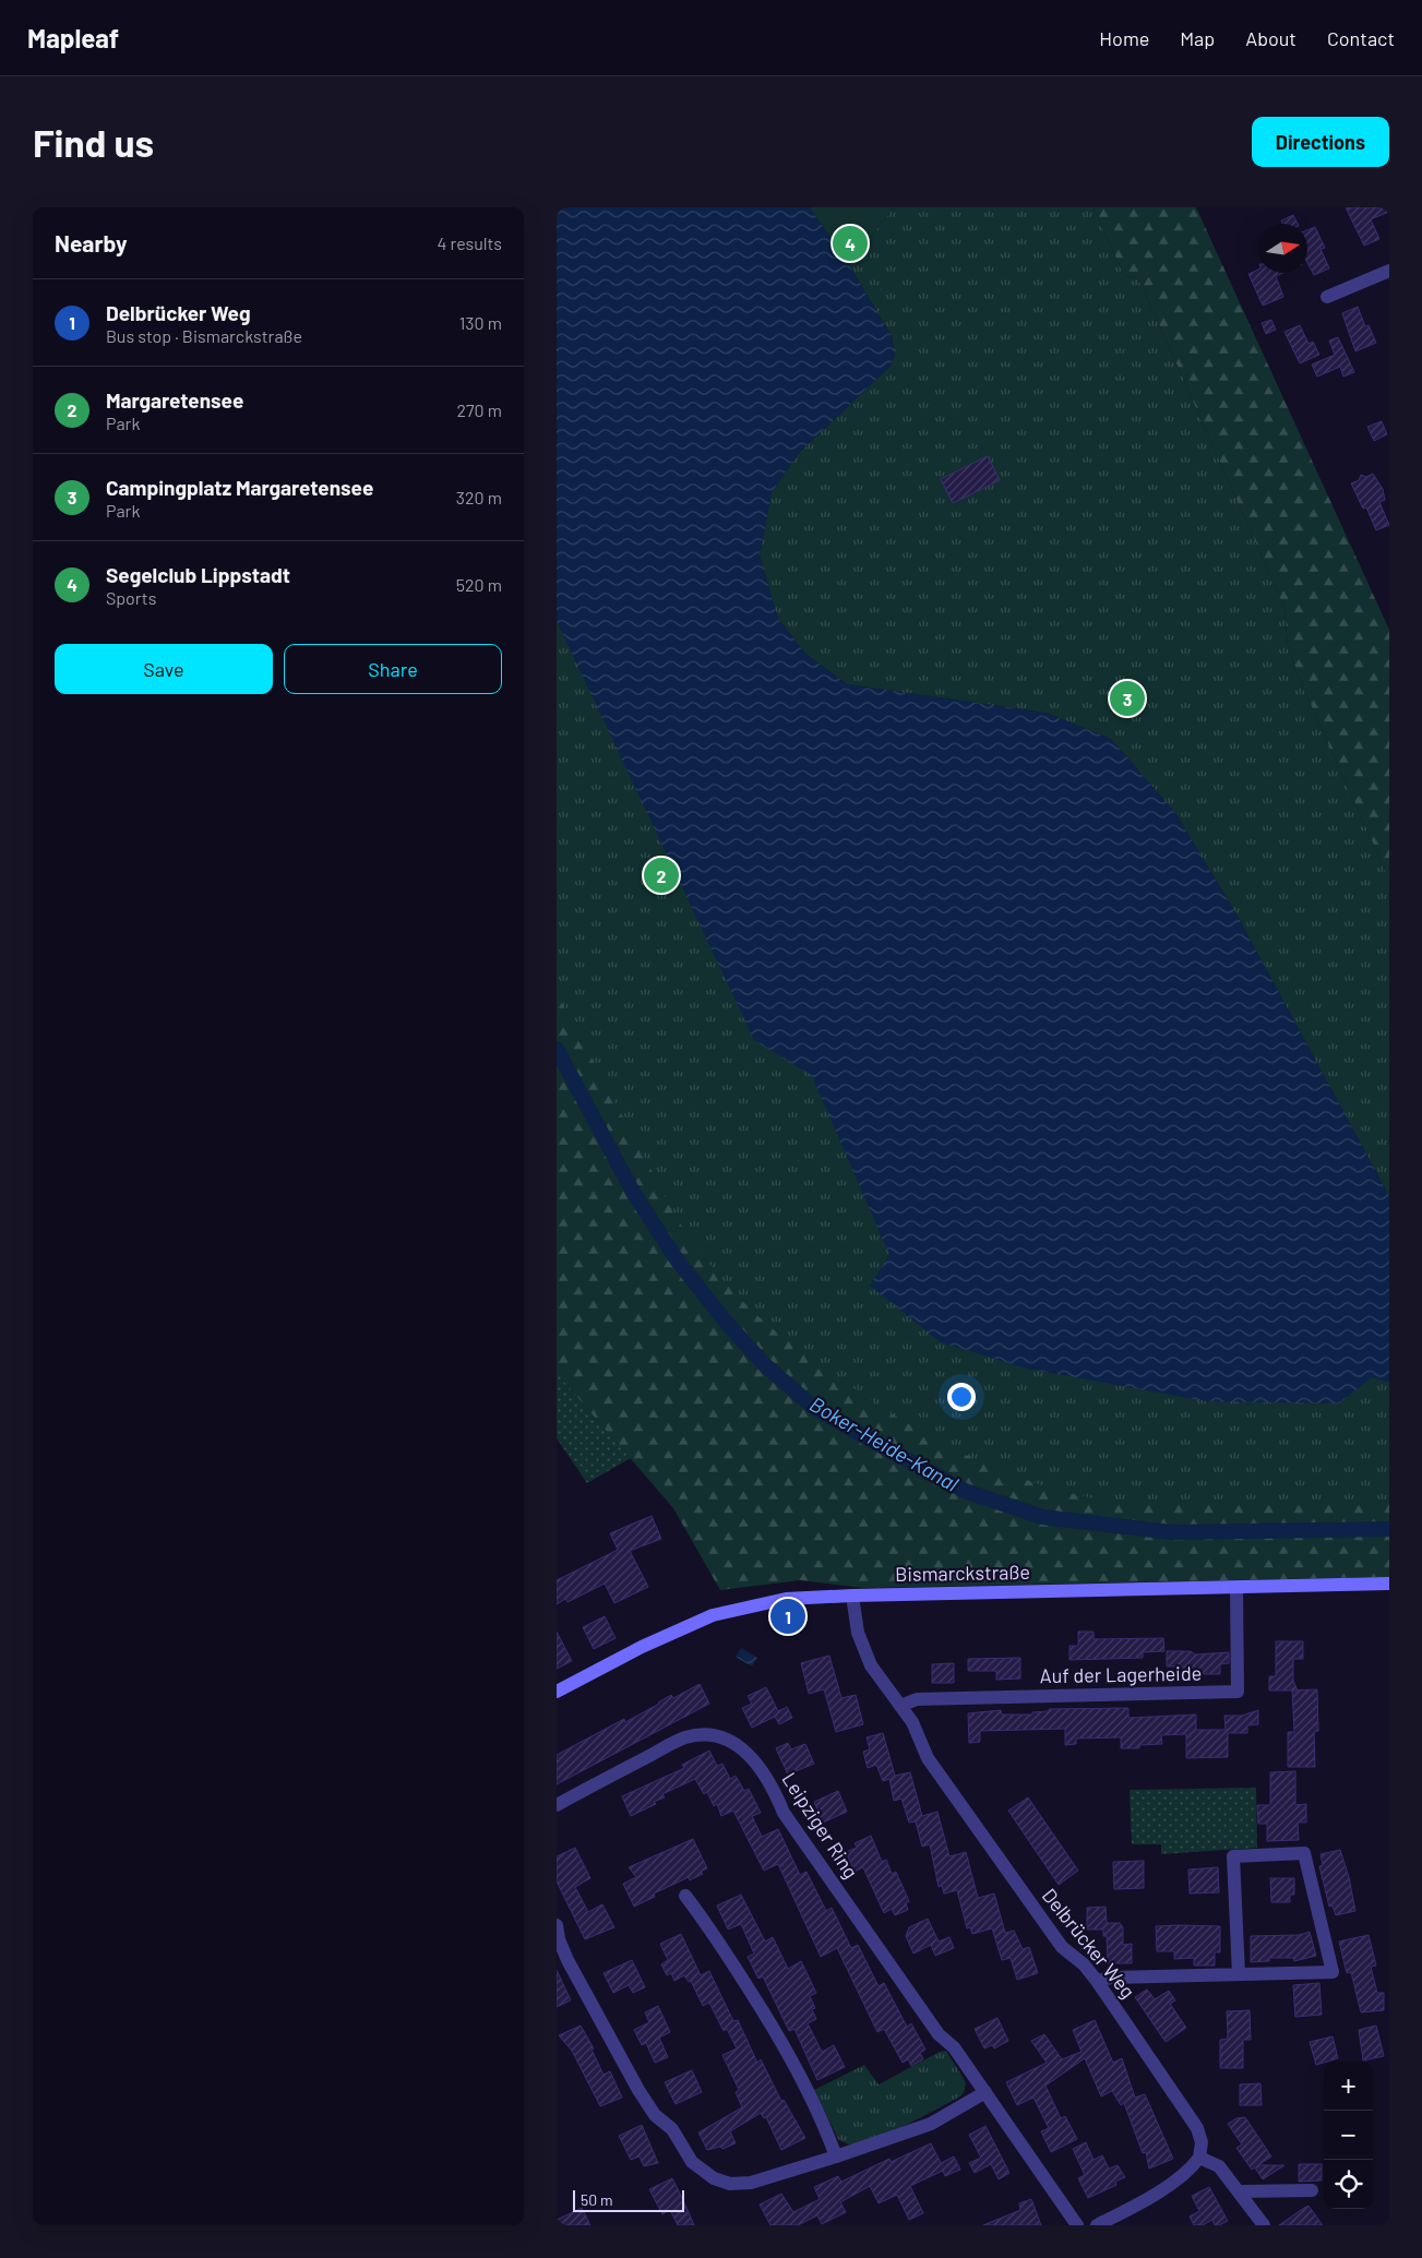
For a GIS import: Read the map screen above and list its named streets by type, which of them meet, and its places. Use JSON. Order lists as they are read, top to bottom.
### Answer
{
  "streets": {
    "main road": ["Bismarckstraße"],
    "street": ["Auf der Lagerheide", "Leipziger Ring", "Delbrücker Weg"]
  },
  "crossings": [
    ["Bismarckstraße", "Auf der Lagerheide"],
    ["Bismarckstraße", "Delbrücker Weg"],
    ["Auf der Lagerheide", "Delbrücker Weg"]
  ],
  "water": ["Boker-Heide-Kanal"],
  "scale_bar": "50 m",
  "north": "right",
  "page": {
    "header": "Mapleaf",
    "nav": [
      "Home",
      "Map",
      "About",
      "Contact"
    ],
    "buttons": [
      "Directions",
      ["Save", "Share"]
    ],
    "title": "Find us",
    "heading": ["Nearby", "4 results"],
    "pins": [
      "4",
      "3",
      "2",
      "1"
    ],
    "list": [
      {
        "mark": "1",
        "name": "Delbrücker Weg",
        "note": "Bus stop · Bismarckstraße",
        "value": "130 m"
      },
      {
        "mark": "2",
        "name": "Margaretensee",
        "note": "Park",
        "value": "270 m"
      },
      {
        "mark": "3",
        "name": "Campingplatz Margaretensee",
        "note": "Park",
        "value": "320 m"
      },
      {
        "mark": "4",
        "name": "Segelclub Lippstadt",
        "note": "Sports",
        "value": "520 m"
      }
    ],
    "map_buttons": ["+", "−"],
    "scale": "50 m"
  }
}
